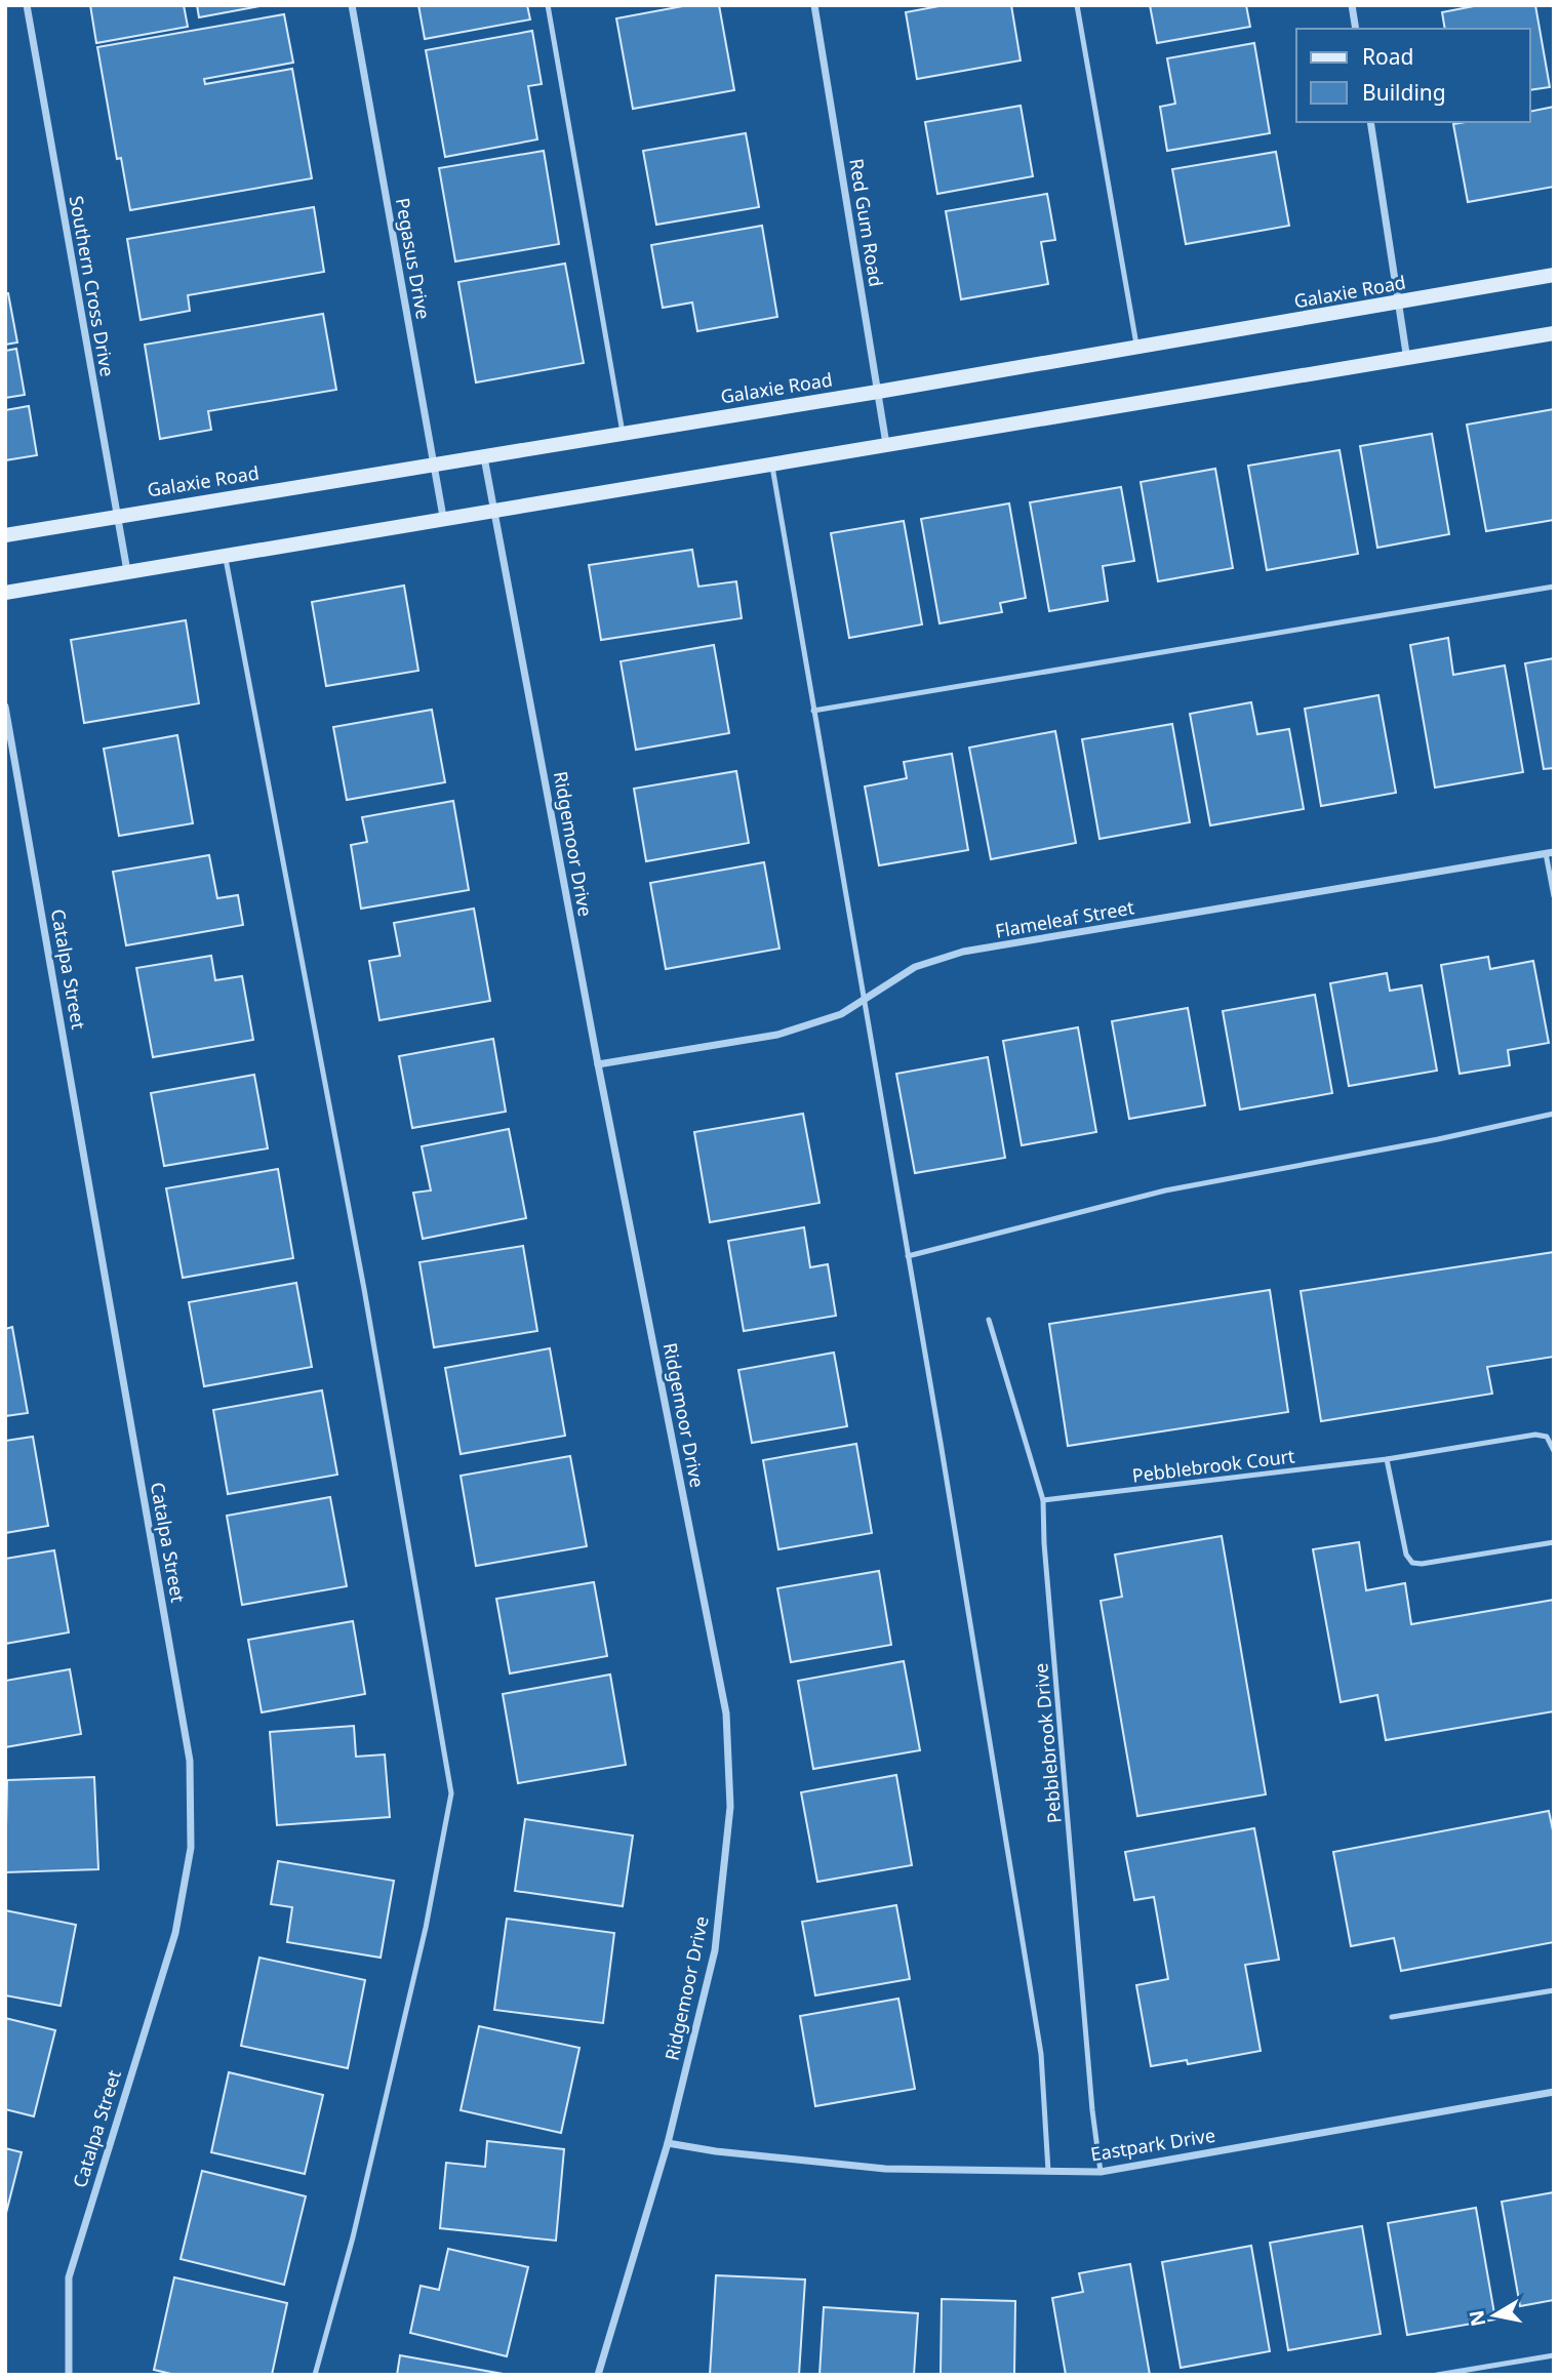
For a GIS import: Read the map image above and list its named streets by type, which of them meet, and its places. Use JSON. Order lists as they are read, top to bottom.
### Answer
{
  "streets": {
    "street": [
      "Red Gum Road",
      "Pegasus Drive",
      "Southern Cross Drive",
      "Galaxie Road",
      "Ridgemoor Drive",
      "Flameleaf Street",
      "Catalpa Street",
      "Eastpark Drive"
    ],
    "lane": ["Pebblebrook Court", "Pebblebrook Drive"]
  },
  "crossings": [
    ["Red Gum Road", "Galaxie Road"],
    ["Pegasus Drive", "Galaxie Road"],
    ["Southern Cross Drive", "Galaxie Road"],
    ["Galaxie Road", "Ridgemoor Drive"],
    ["Ridgemoor Drive", "Flameleaf Street"],
    ["Ridgemoor Drive", "Eastpark Drive"],
    ["Pebblebrook Court", "Pebblebrook Drive"],
    ["Pebblebrook Drive", "Eastpark Drive"]
  ],
  "legend": ["Road", "Building"],
  "north": "left"
}
